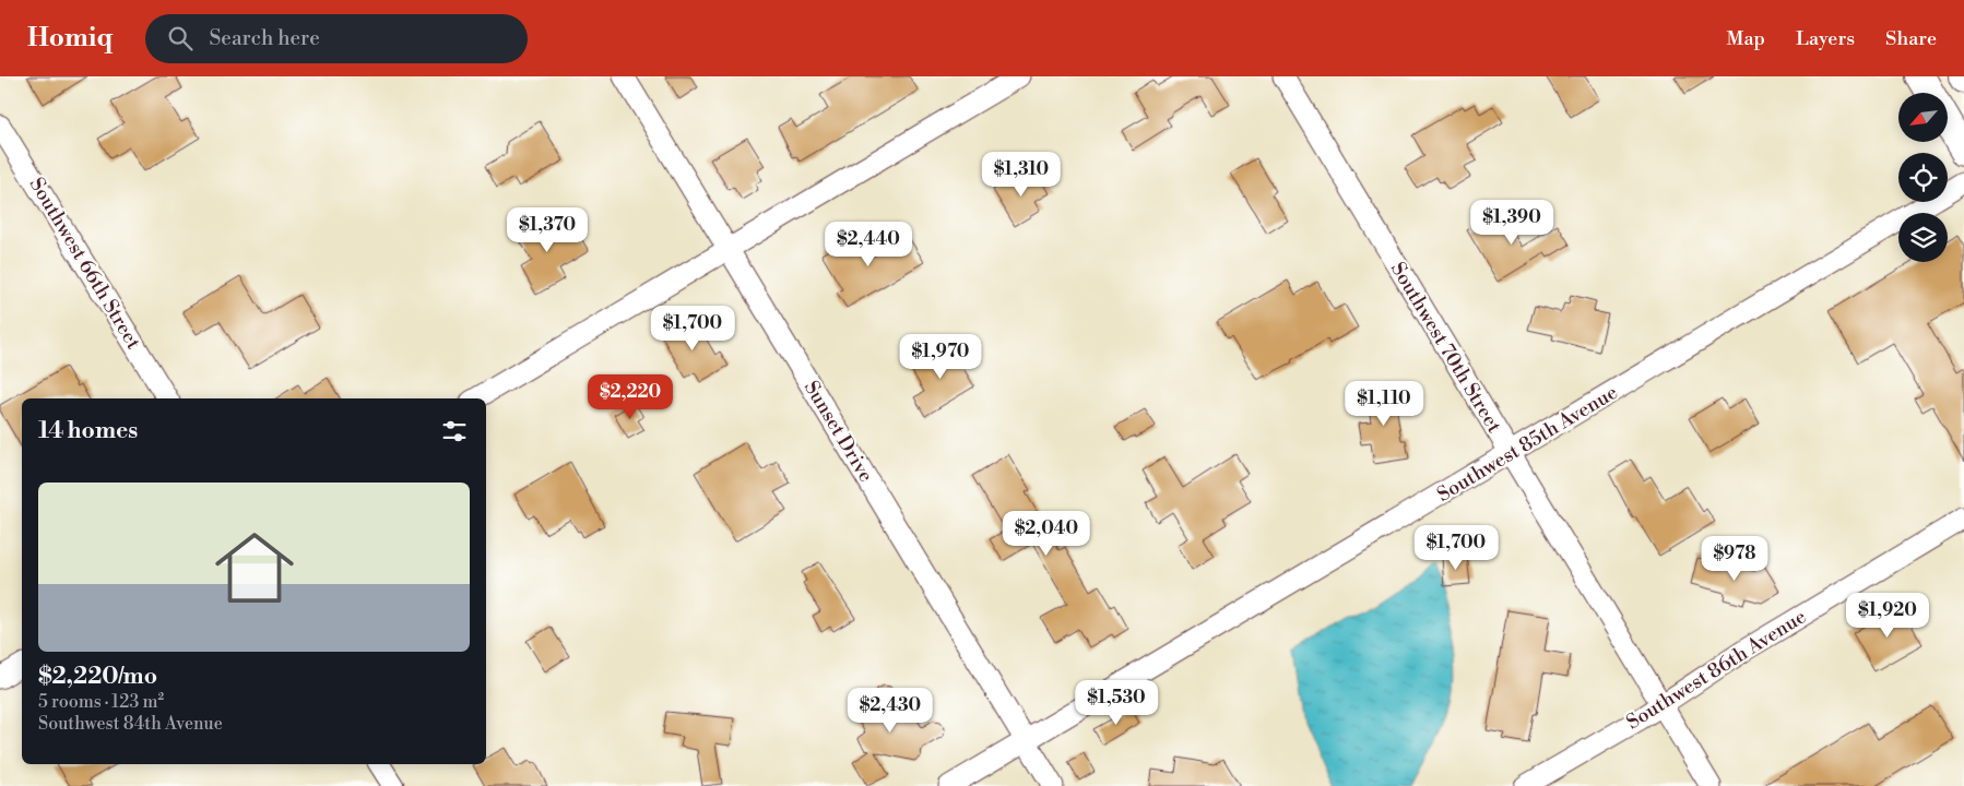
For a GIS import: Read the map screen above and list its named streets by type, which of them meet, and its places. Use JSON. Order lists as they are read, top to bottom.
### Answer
{
  "streets": {
    "street": [
      "Southwest 66th Street",
      "Southwest 70th Street",
      "Sunset Drive",
      "Southwest 85th Avenue",
      "Southwest 86th Avenue"
    ]
  },
  "crossings": [
    ["Southwest 70th Street", "Southwest 85th Avenue"],
    ["Southwest 70th Street", "Southwest 86th Avenue"],
    ["Sunset Drive", "Southwest 85th Avenue"]
  ],
  "north": "bottom left",
  "page": {
    "header": "Homiq",
    "search": "Search here",
    "nav": ["Map", "Layers", "Share"],
    "price": [
      "$1,310",
      "$1,390",
      "$1,370",
      "$2,440",
      "$1,700",
      "$1,970",
      "$2,220",
      "$1,110",
      "$2,040",
      "$1,700",
      "$978",
      "$1,920",
      "$1,530",
      "$2,430"
    ],
    "heading": "14 homes",
    "list": [
      {
        "name": "$2,220/mo",
        "note": "5 rooms · 123 m² · Southwest 84th Avenue"
      }
    ]
  }
}
